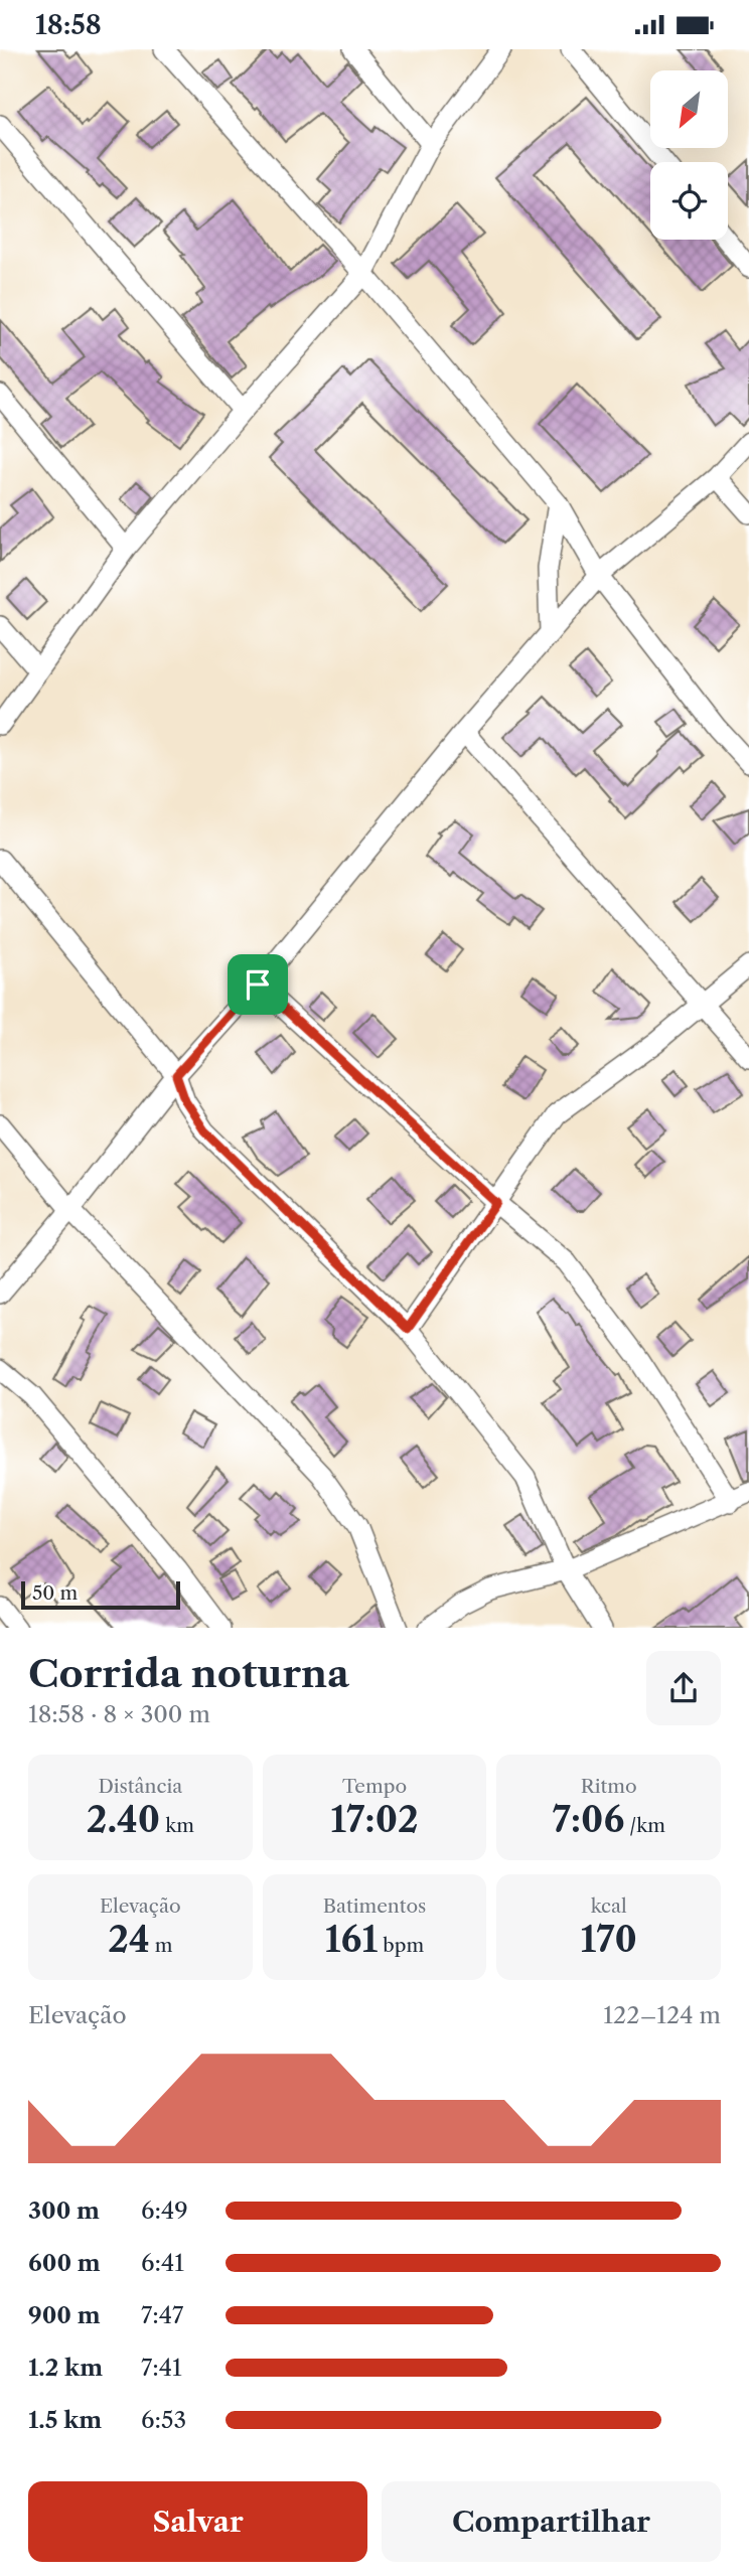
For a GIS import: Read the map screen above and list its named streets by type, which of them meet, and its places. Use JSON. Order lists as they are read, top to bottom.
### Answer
{
  "scale_bar": "50 m",
  "north": "bottom left",
  "page": {
    "status": "18:58",
    "scale": "50 m",
    "heading": ["Corrida noturna", "18:58 · 8 × 300 m"],
    "stats": [
      ["Distância", "2.40 km"],
      ["Tempo", "17:02"],
      ["Ritmo", "7:06 /km"],
      ["Elevação", "24 m"],
      ["Batimentos", "161 bpm"],
      ["kcal", "170"]
    ],
    "chart": ["Elevação", "122–124 m"],
    "list": [
      {
        "name": "300 m",
        "note": "6:49"
      },
      {
        "name": "600 m",
        "note": "6:41"
      },
      {
        "name": "900 m",
        "note": "7:47"
      },
      {
        "name": "1.2 km",
        "note": "7:41"
      },
      {
        "name": "1.5 km",
        "note": "6:53"
      }
    ],
    "buttons": ["Salvar", "Compartilhar"]
  }
}
